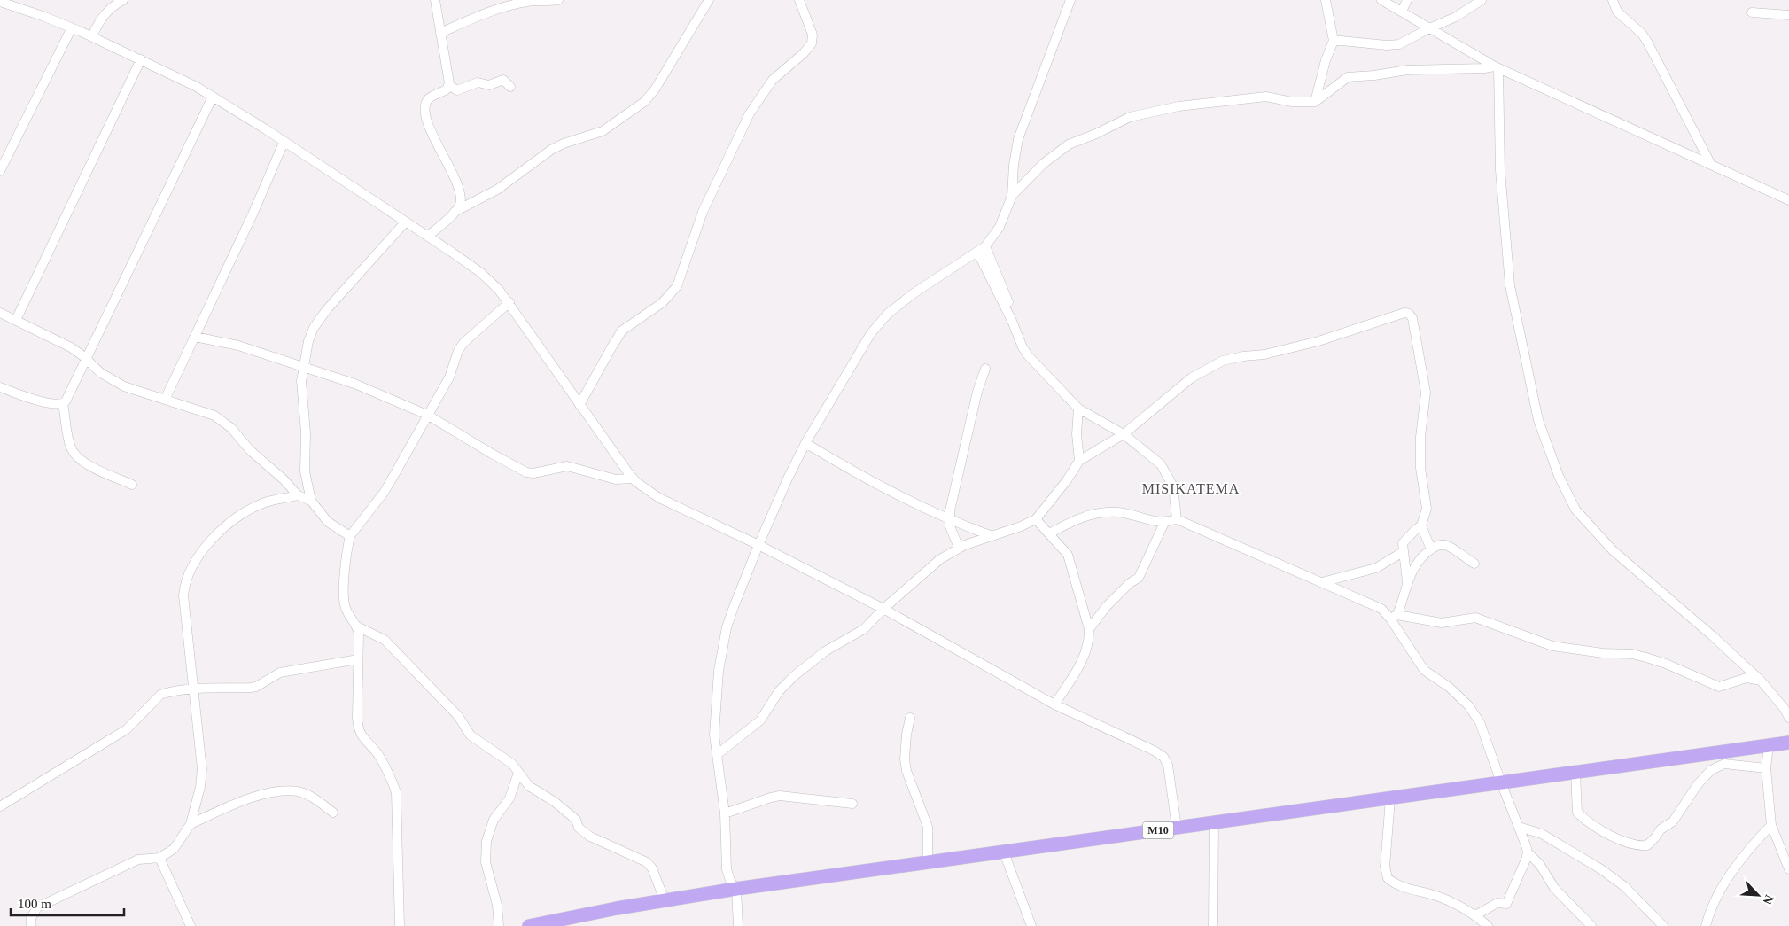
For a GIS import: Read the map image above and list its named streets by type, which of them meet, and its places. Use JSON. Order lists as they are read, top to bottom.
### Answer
{
  "streets": {
    "highway": ["M10"]
  },
  "districts": ["MISIKATEMA"],
  "scale_bar": "100 m",
  "north": "bottom right"
}
